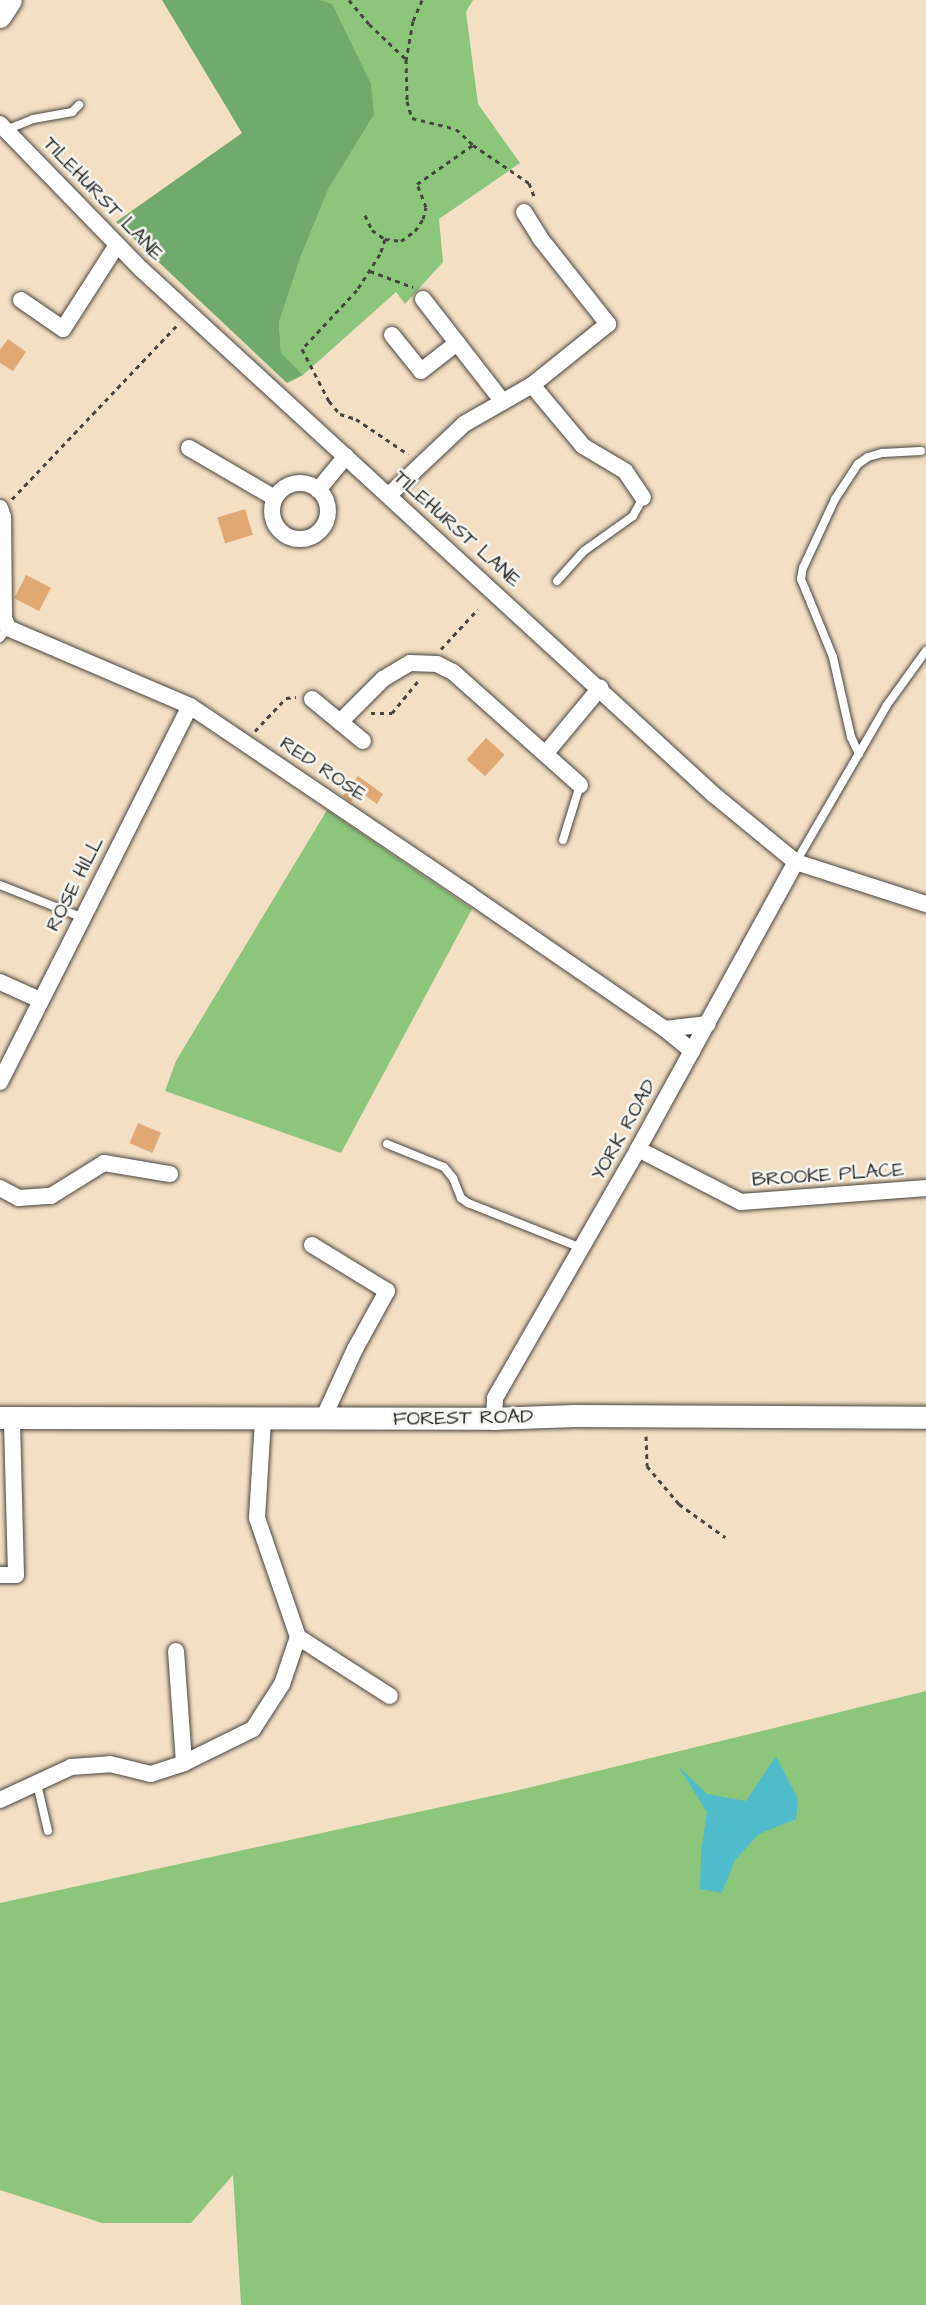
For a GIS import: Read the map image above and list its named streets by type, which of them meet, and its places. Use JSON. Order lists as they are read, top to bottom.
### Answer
{
  "streets": {
    "main road": ["FOREST ROAD"],
    "street": [
      "TILEHURST LANE",
      "RED ROSE",
      "ROSE HILL",
      "YORK ROAD",
      "BROOKE PLACE"
    ]
  },
  "crossings": [
    ["TILEHURST LANE", "YORK ROAD"],
    ["RED ROSE", "ROSE HILL"],
    ["RED ROSE", "YORK ROAD"],
    ["YORK ROAD", "BROOKE PLACE"],
    ["YORK ROAD", "FOREST ROAD"]
  ]
}
